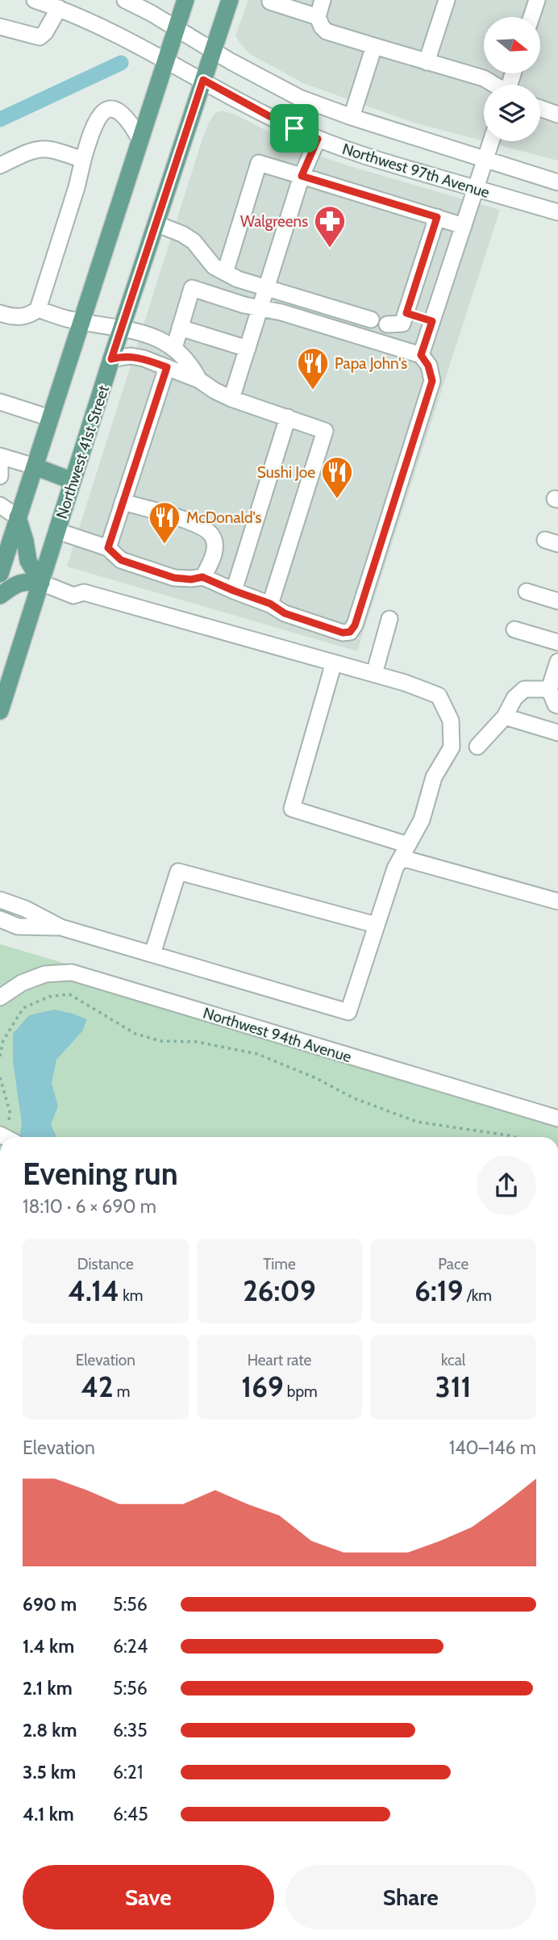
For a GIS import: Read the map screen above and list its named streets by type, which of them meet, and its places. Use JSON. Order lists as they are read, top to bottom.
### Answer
{
  "streets": {
    "main road": ["Northwest 41st Street"],
    "street": ["Northwest 97th Avenue", "Northwest 94th Avenue"]
  },
  "crossings": [
    ["Northwest 97th Avenue", "Northwest 41st Street"]
  ],
  "places": {
    "pharmacy": ["Walgreens"],
    "restaurant": ["Papa John's", "Sushi Joe", "McDonald's"]
  },
  "north": "right",
  "page": {
    "heading": ["Evening run", "18:10 · 6 × 690 m"],
    "stats": [
      ["Distance", "4.14 km"],
      ["Time", "26:09"],
      ["Pace", "6:19 /km"],
      ["Elevation", "42 m"],
      ["Heart rate", "169 bpm"],
      ["kcal", "311"]
    ],
    "chart": ["Elevation", "140–146 m"],
    "list": [
      {
        "name": "690 m",
        "note": "5:56"
      },
      {
        "name": "1.4 km",
        "note": "6:24"
      },
      {
        "name": "2.1 km",
        "note": "5:56"
      },
      {
        "name": "2.8 km",
        "note": "6:35"
      },
      {
        "name": "3.5 km",
        "note": "6:21"
      },
      {
        "name": "4.1 km",
        "note": "6:45"
      }
    ],
    "buttons": ["Save", "Share"]
  }
}
